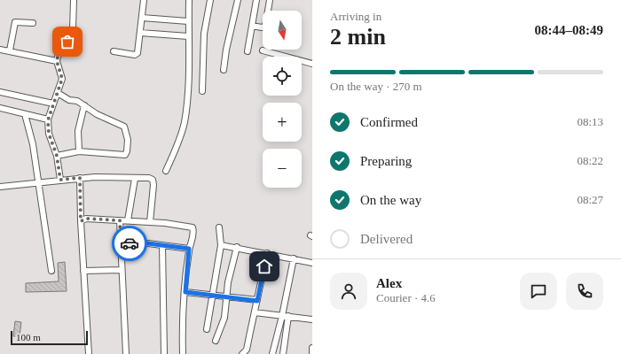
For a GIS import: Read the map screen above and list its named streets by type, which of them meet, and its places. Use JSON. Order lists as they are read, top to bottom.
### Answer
{
  "scale_bar": "100 m",
  "north": "bottom",
  "page": {
    "heading": ["2 min", "Arriving in", "08:44–08:49"],
    "panel": ["Alex", "Courier · 4.6"],
    "map_buttons": ["+", "−"],
    "bar": "On the way · 270 m",
    "list": [
      ["Confirmed", "08:13"],
      ["Preparing", "08:22"],
      ["On the way", "08:27"],
      "Delivered"
    ],
    "scale": "100 m"
  }
}
